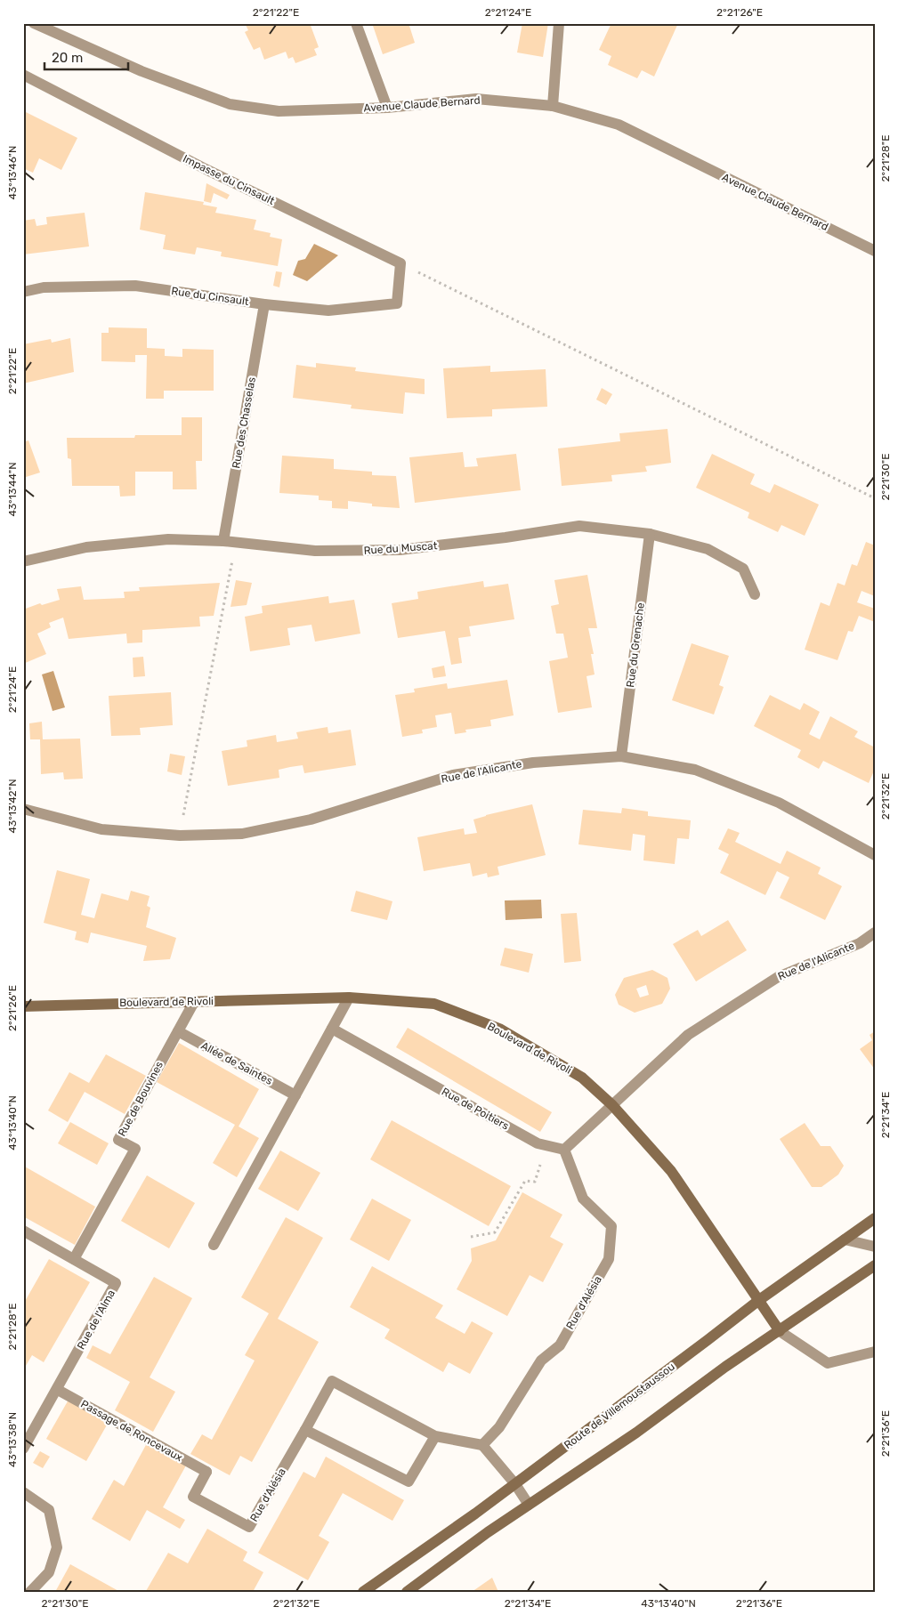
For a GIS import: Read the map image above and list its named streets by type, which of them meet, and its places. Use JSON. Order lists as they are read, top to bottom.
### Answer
{
  "streets": {
    "street": [
      "Avenue Claude Bernard",
      "Impasse du Cinsault",
      "Rue du Cinsault",
      "Rue des Chasselas",
      "Rue du Muscat",
      "Rue du Grenache",
      "Rue de l'Alicante",
      "Boulevard de Rivoli",
      "Allée de Saintes",
      "Rue de Bouvines",
      "Rue de Poitiers",
      "Rue d'Alésia",
      "Rue de l'Alma",
      "Route de Villemoustaussou",
      "Passage de Roncevaux"
    ]
  },
  "crossings": [
    ["Impasse du Cinsault", "Rue du Cinsault"],
    ["Rue du Cinsault", "Rue des Chasselas"],
    ["Rue des Chasselas", "Rue du Muscat"],
    ["Rue du Muscat", "Rue du Grenache"],
    ["Rue du Grenache", "Rue de l'Alicante"],
    ["Rue de l'Alicante", "Boulevard de Rivoli"],
    ["Boulevard de Rivoli", "Rue de Bouvines"],
    ["Boulevard de Rivoli", "Route de Villemoustaussou"],
    ["Allée de Saintes", "Rue de Bouvines"],
    ["Rue de Bouvines", "Rue de l'Alma"],
    ["Rue de Poitiers", "Rue d'Alésia"],
    ["Rue d'Alésia", "Passage de Roncevaux"],
    ["Rue de l'Alma", "Passage de Roncevaux"]
  ],
  "scale_bar": "20 m",
  "coordinates": [
    "2°21'22\"E",
    "2°21'24\"E",
    "2°21'26\"E",
    "2°21'28\"E",
    "43°13'46\"N",
    "2°21'30\"E",
    "43°13'44\"N",
    "2°21'32\"E",
    "43°13'42\"N",
    "2°21'34\"E",
    "43°13'40\"N",
    "2°21'36\"E",
    "43°13'38\"N"
  ]
}
